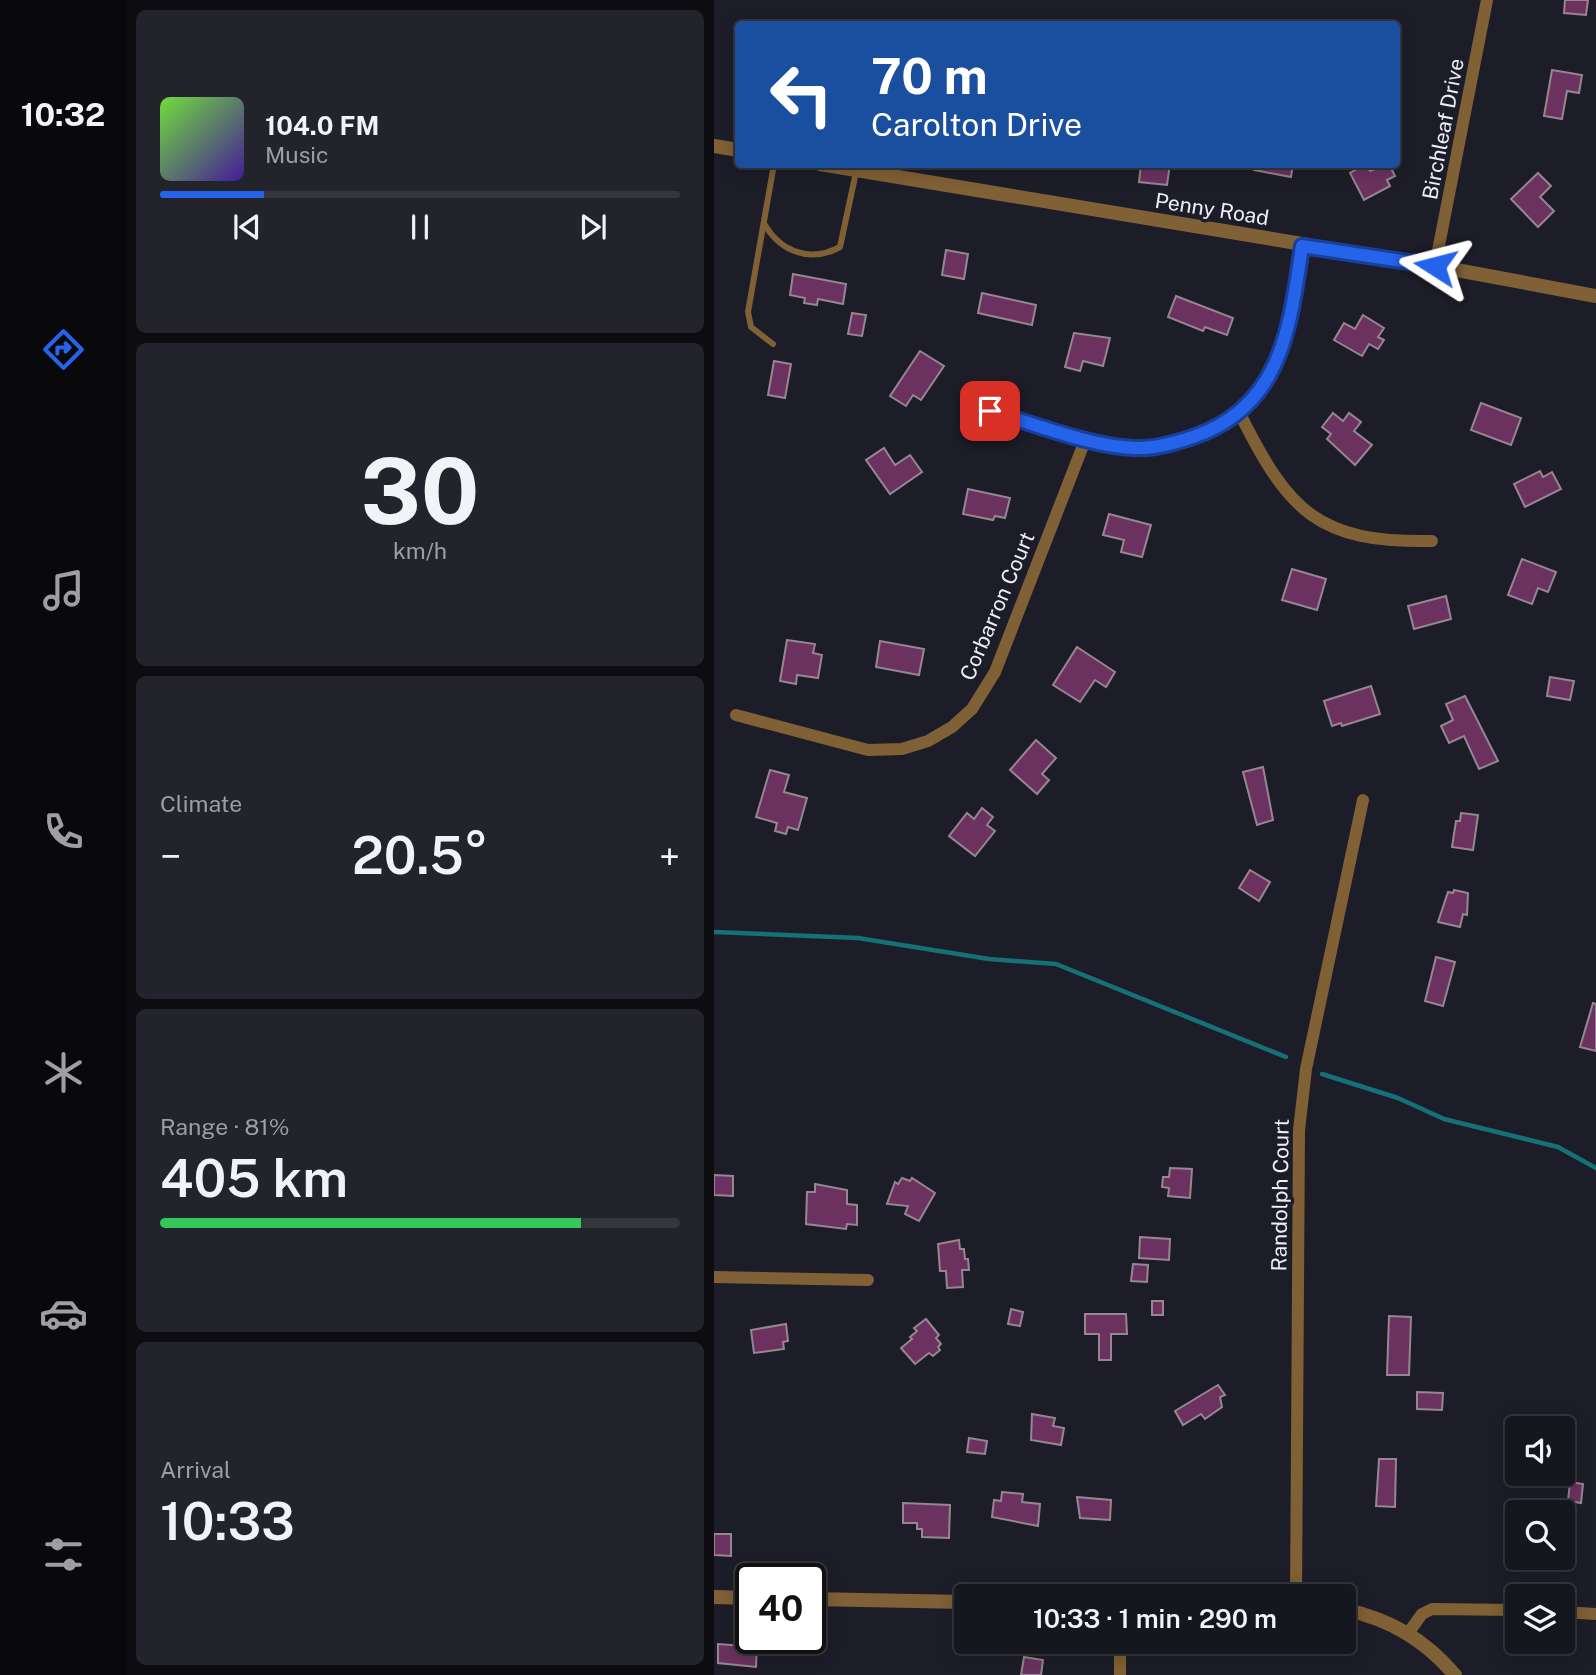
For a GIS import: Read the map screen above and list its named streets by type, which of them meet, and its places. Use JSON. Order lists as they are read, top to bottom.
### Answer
{
  "streets": {
    "street": [
      "Birchleaf Drive",
      "Penny Road",
      "Corbarron Court",
      "Randolph Court"
    ]
  },
  "crossings": [
    ["Birchleaf Drive", "Penny Road"]
  ],
  "page": {
    "tabs": "10:32",
    "turn": ["70 m", "Carolton Drive"],
    "song": ["104.0 FM", "Music"],
    "tile": [
      ["30", "km/h"],
      "Climate",
      ["Range · 81%", "405 km"],
      ["Arrival", "10:33"]
    ],
    "heat": ["−", "20.5°", "+"],
    "limit": "40",
    "trip": "10:33 · 1 min · 290 m"
  }
}
